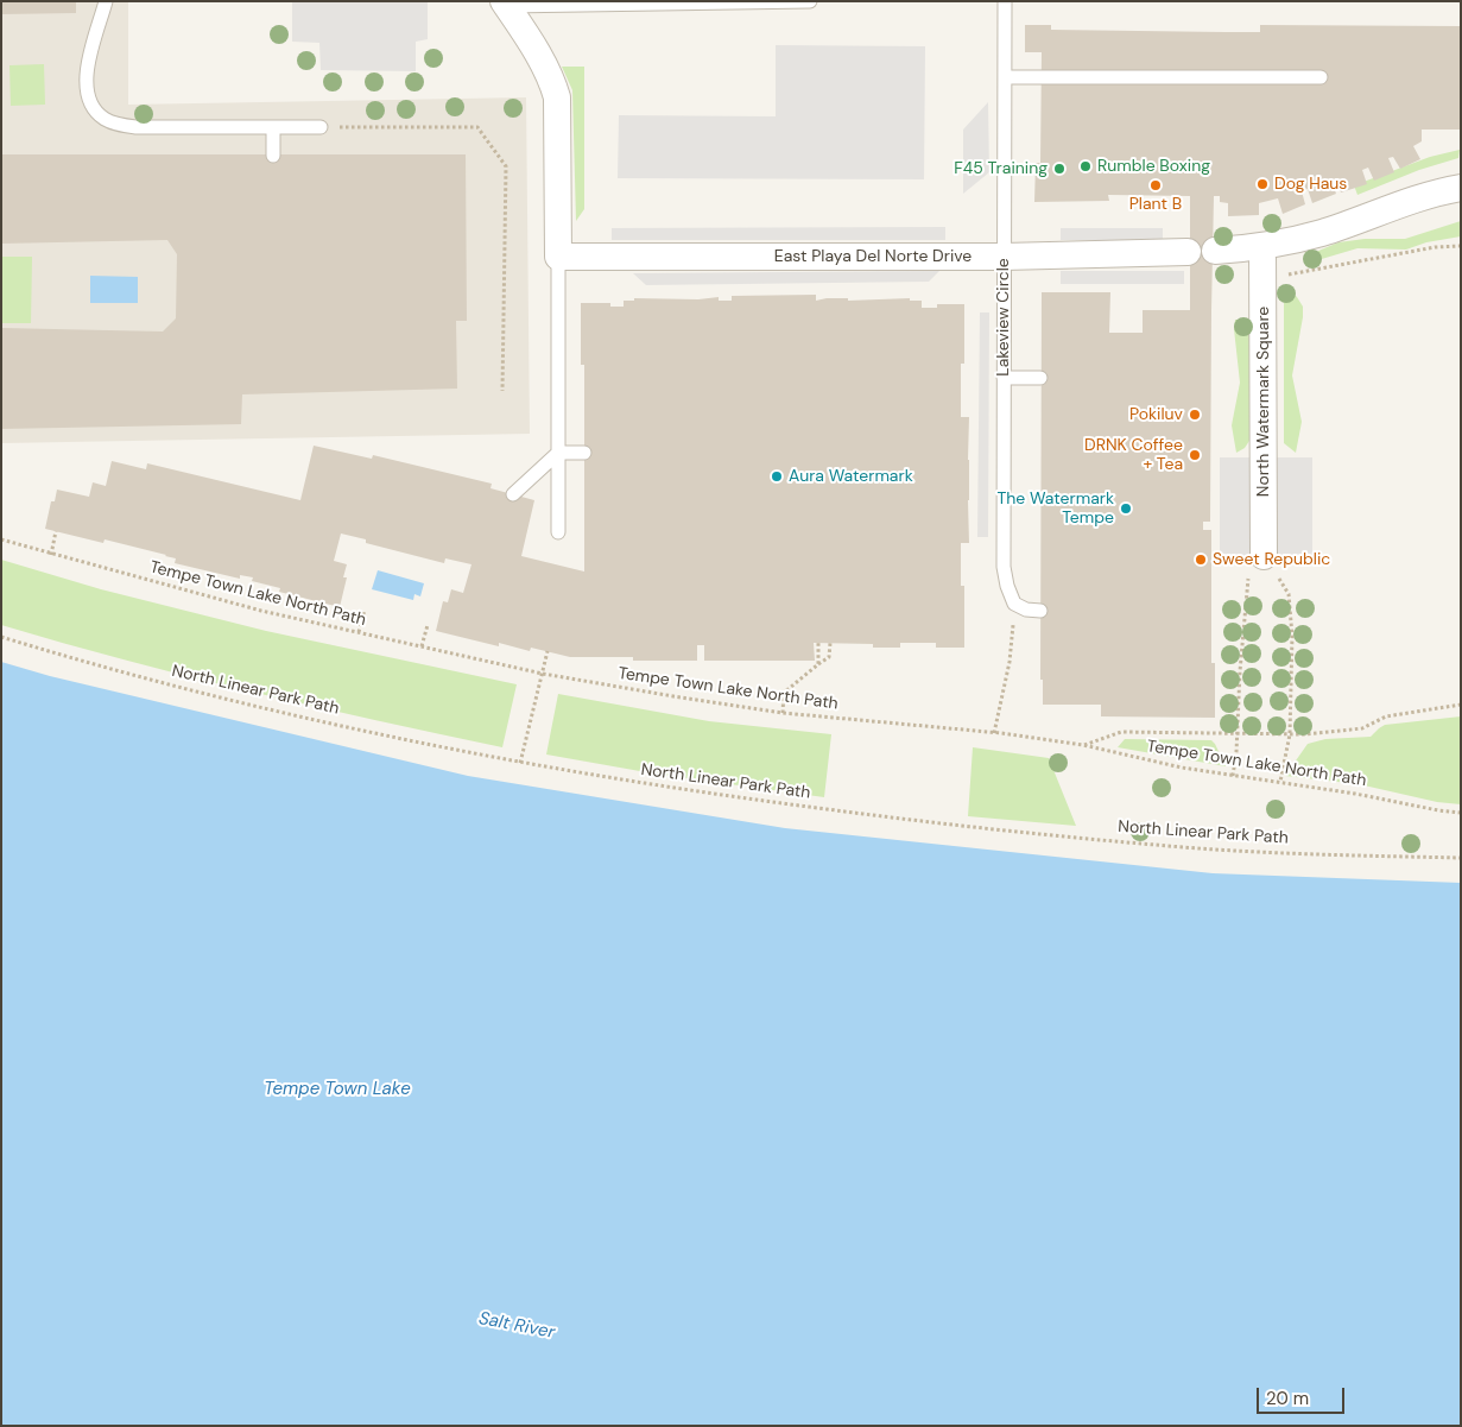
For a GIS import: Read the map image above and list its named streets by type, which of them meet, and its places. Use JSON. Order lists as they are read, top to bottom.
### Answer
{
  "streets": {
    "street": ["East Playa Del Norte Drive", "North Watermark Square"],
    "lane": ["Lakeview Circle"],
    "path": ["Tempe Town Lake North Path", "North Linear Park Path"]
  },
  "crossings": [
    ["East Playa Del Norte Drive", "Lakeview Circle"]
  ],
  "water": ["Tempe Town Lake", "Salt River"],
  "places": [
    "Rumble Boxing",
    "F45 Training",
    "Dog Haus",
    "Plant B",
    "Pokiluv",
    "DRNK Coffee + Tea",
    "Aura Watermark",
    "The Watermark Tempe",
    "Sweet Republic"
  ],
  "scale_bar": "20 m"
}
